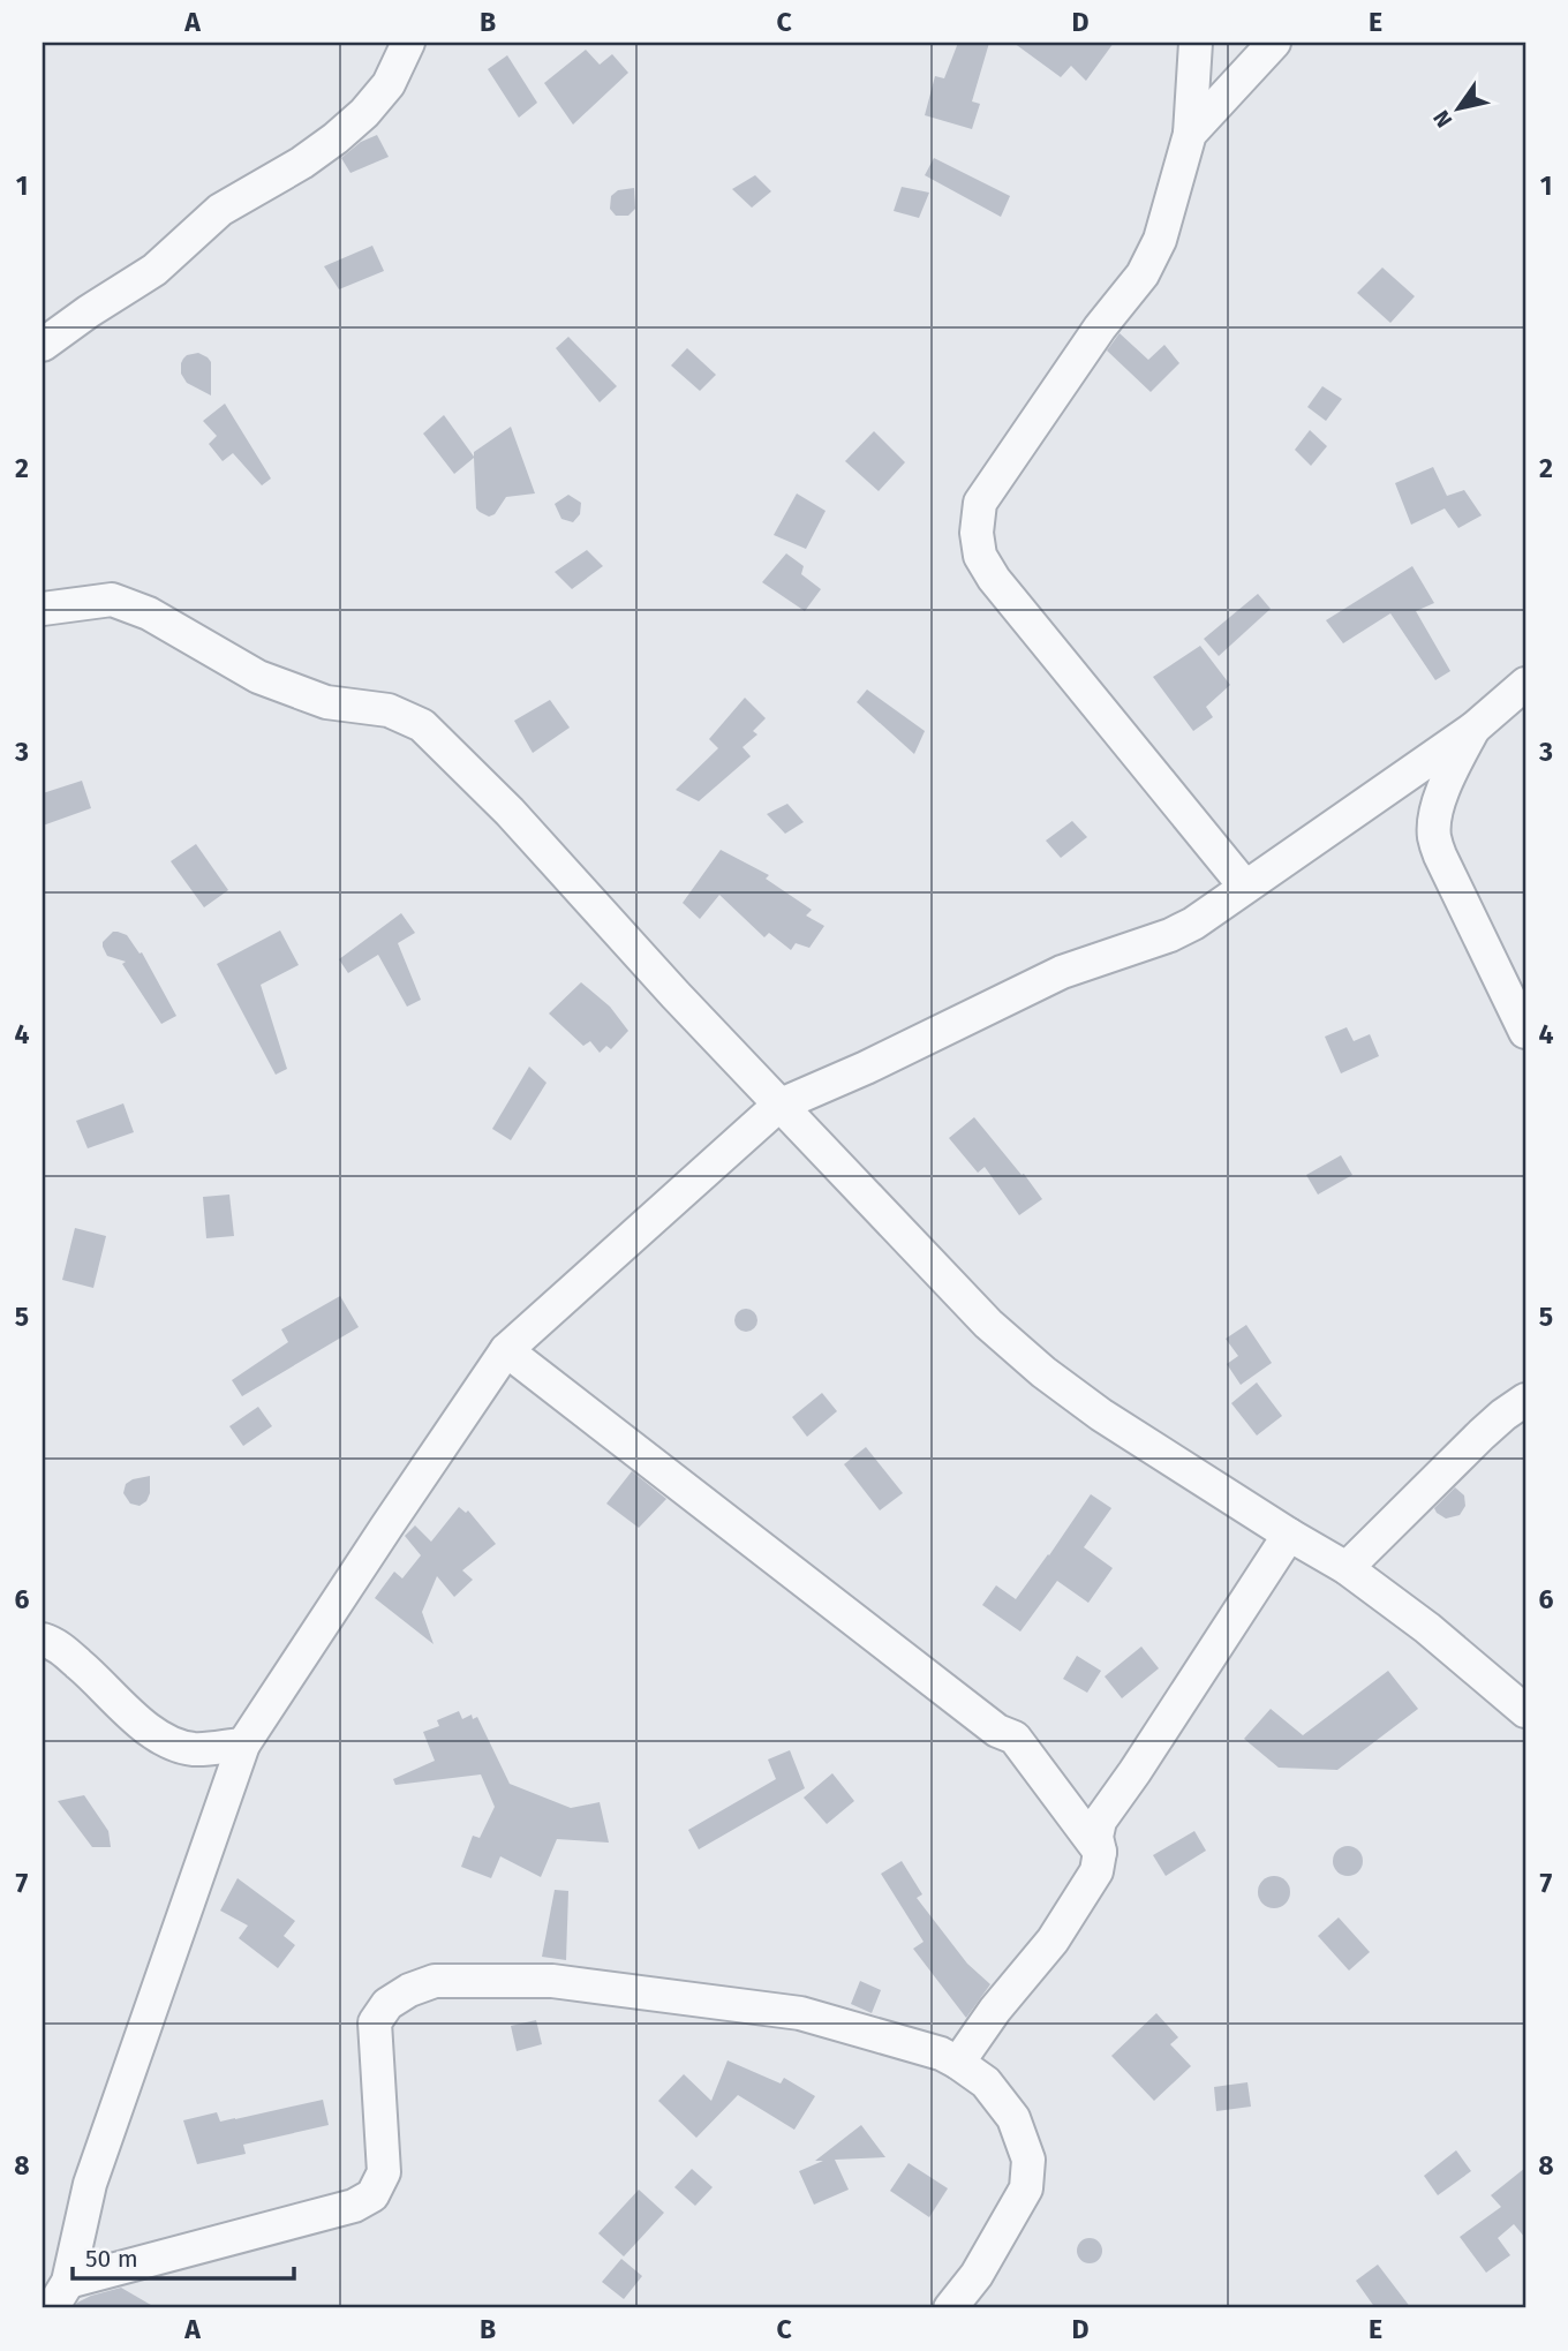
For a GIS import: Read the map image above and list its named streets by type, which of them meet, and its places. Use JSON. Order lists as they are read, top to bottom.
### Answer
{
  "scale_bar": "50 m",
  "north": "bottom left",
  "grid": {
    "columns": [
      "A",
      "B",
      "C",
      "D",
      "E"
    ],
    "rows": [
      "1",
      "2",
      "3",
      "4",
      "5",
      "6",
      "7",
      "8"
    ]
  }
}
